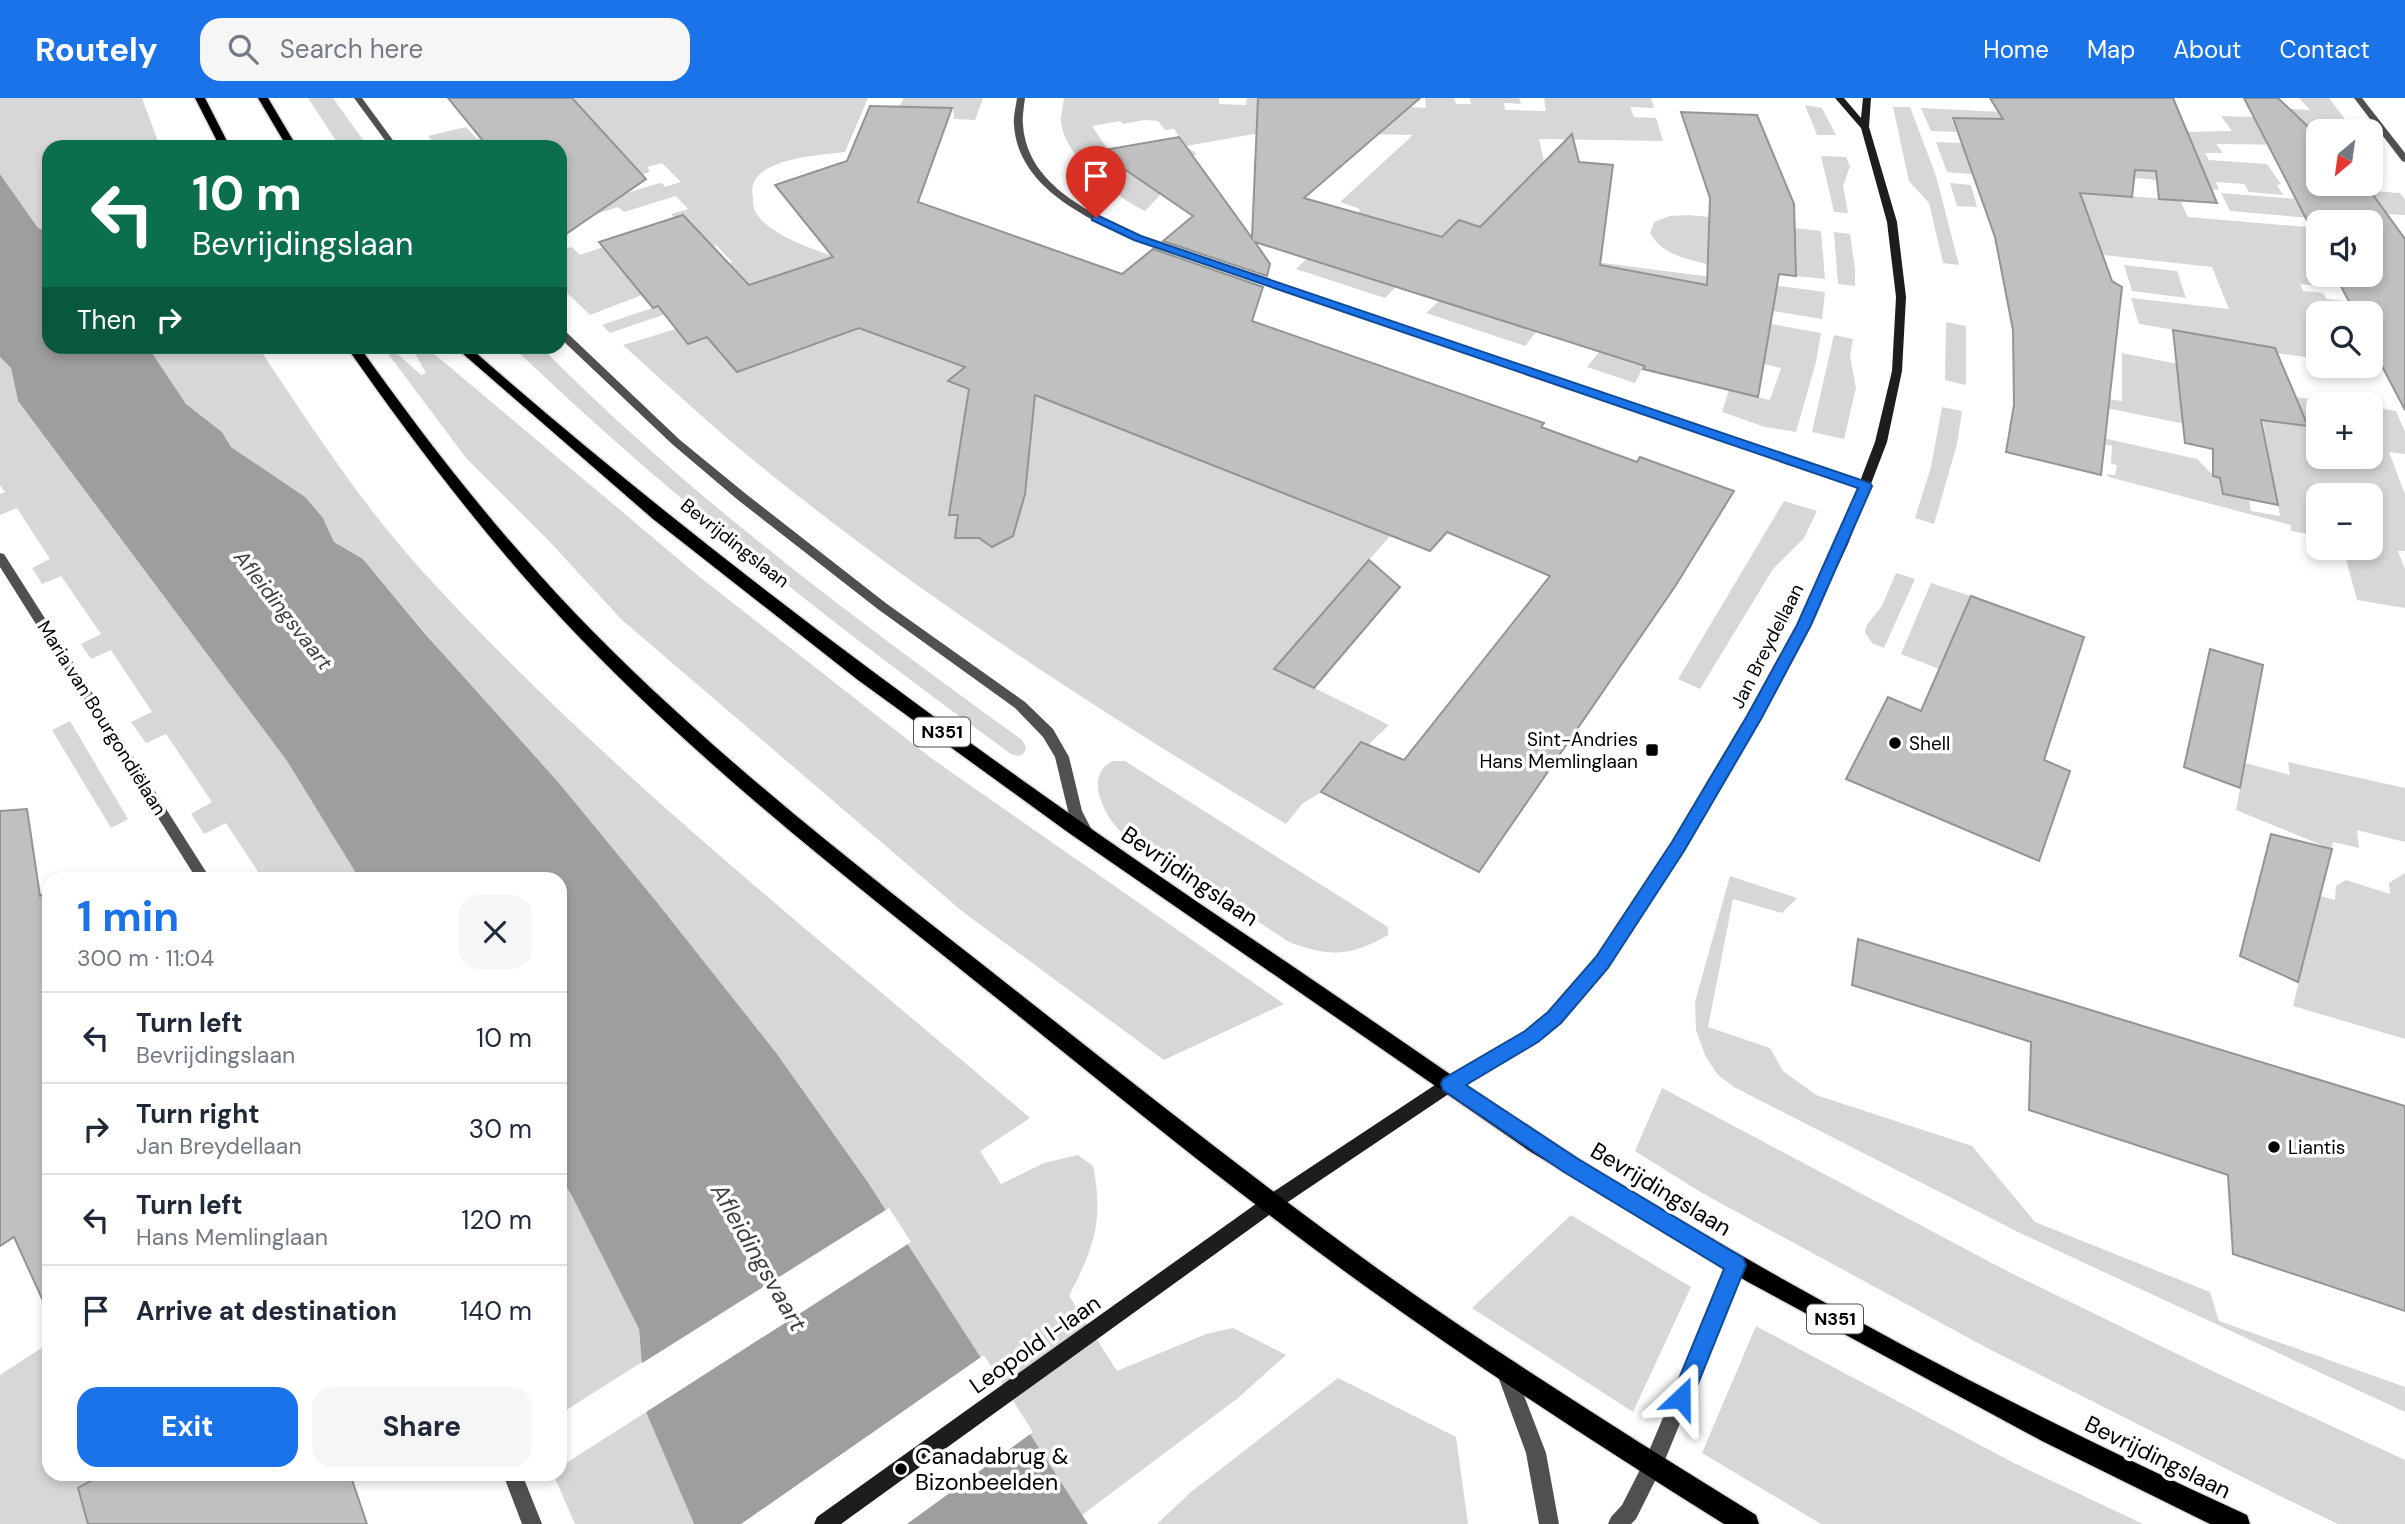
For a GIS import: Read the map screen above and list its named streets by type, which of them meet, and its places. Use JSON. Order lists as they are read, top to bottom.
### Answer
{
  "streets": {
    "main road": ["Bevrijdingslaan", "N351"],
    "street": ["Jan Breydellaan", "Maria van Bourgondiëlaan", "Leopold I-laan"]
  },
  "crossings": [
    ["Bevrijdingslaan", "Jan Breydellaan"],
    ["Jan Breydellaan", "Leopold I-laan"]
  ],
  "water": ["Afleidingsvaart"],
  "places": {
    "other": ["Shell", "Liantis", "Canadabrug & Bizonbeelden"],
    "transit": ["Sint-Andries Hans Memlinglaan"]
  },
  "north": "bottom left",
  "page": {
    "header": "Routely",
    "search": "Search here",
    "nav": [
      "Home",
      "Map",
      "About",
      "Contact"
    ],
    "map_buttons": ["+", "−"],
    "turn": ["10 m", "Bevrijdingslaan"],
    "then": "Then",
    "heading": ["1 min", "300 m · 11:04"],
    "list": [
      {
        "name": "Turn left",
        "note": "Bevrijdingslaan",
        "value": "10 m"
      },
      {
        "name": "Turn right",
        "note": "Jan Breydellaan",
        "value": "30 m"
      },
      {
        "name": "Turn left",
        "note": "Hans Memlinglaan",
        "value": "120 m"
      },
      {
        "name": "Arrive at destination",
        "value": "140 m"
      }
    ],
    "buttons": ["Exit", "Share"]
  }
}
